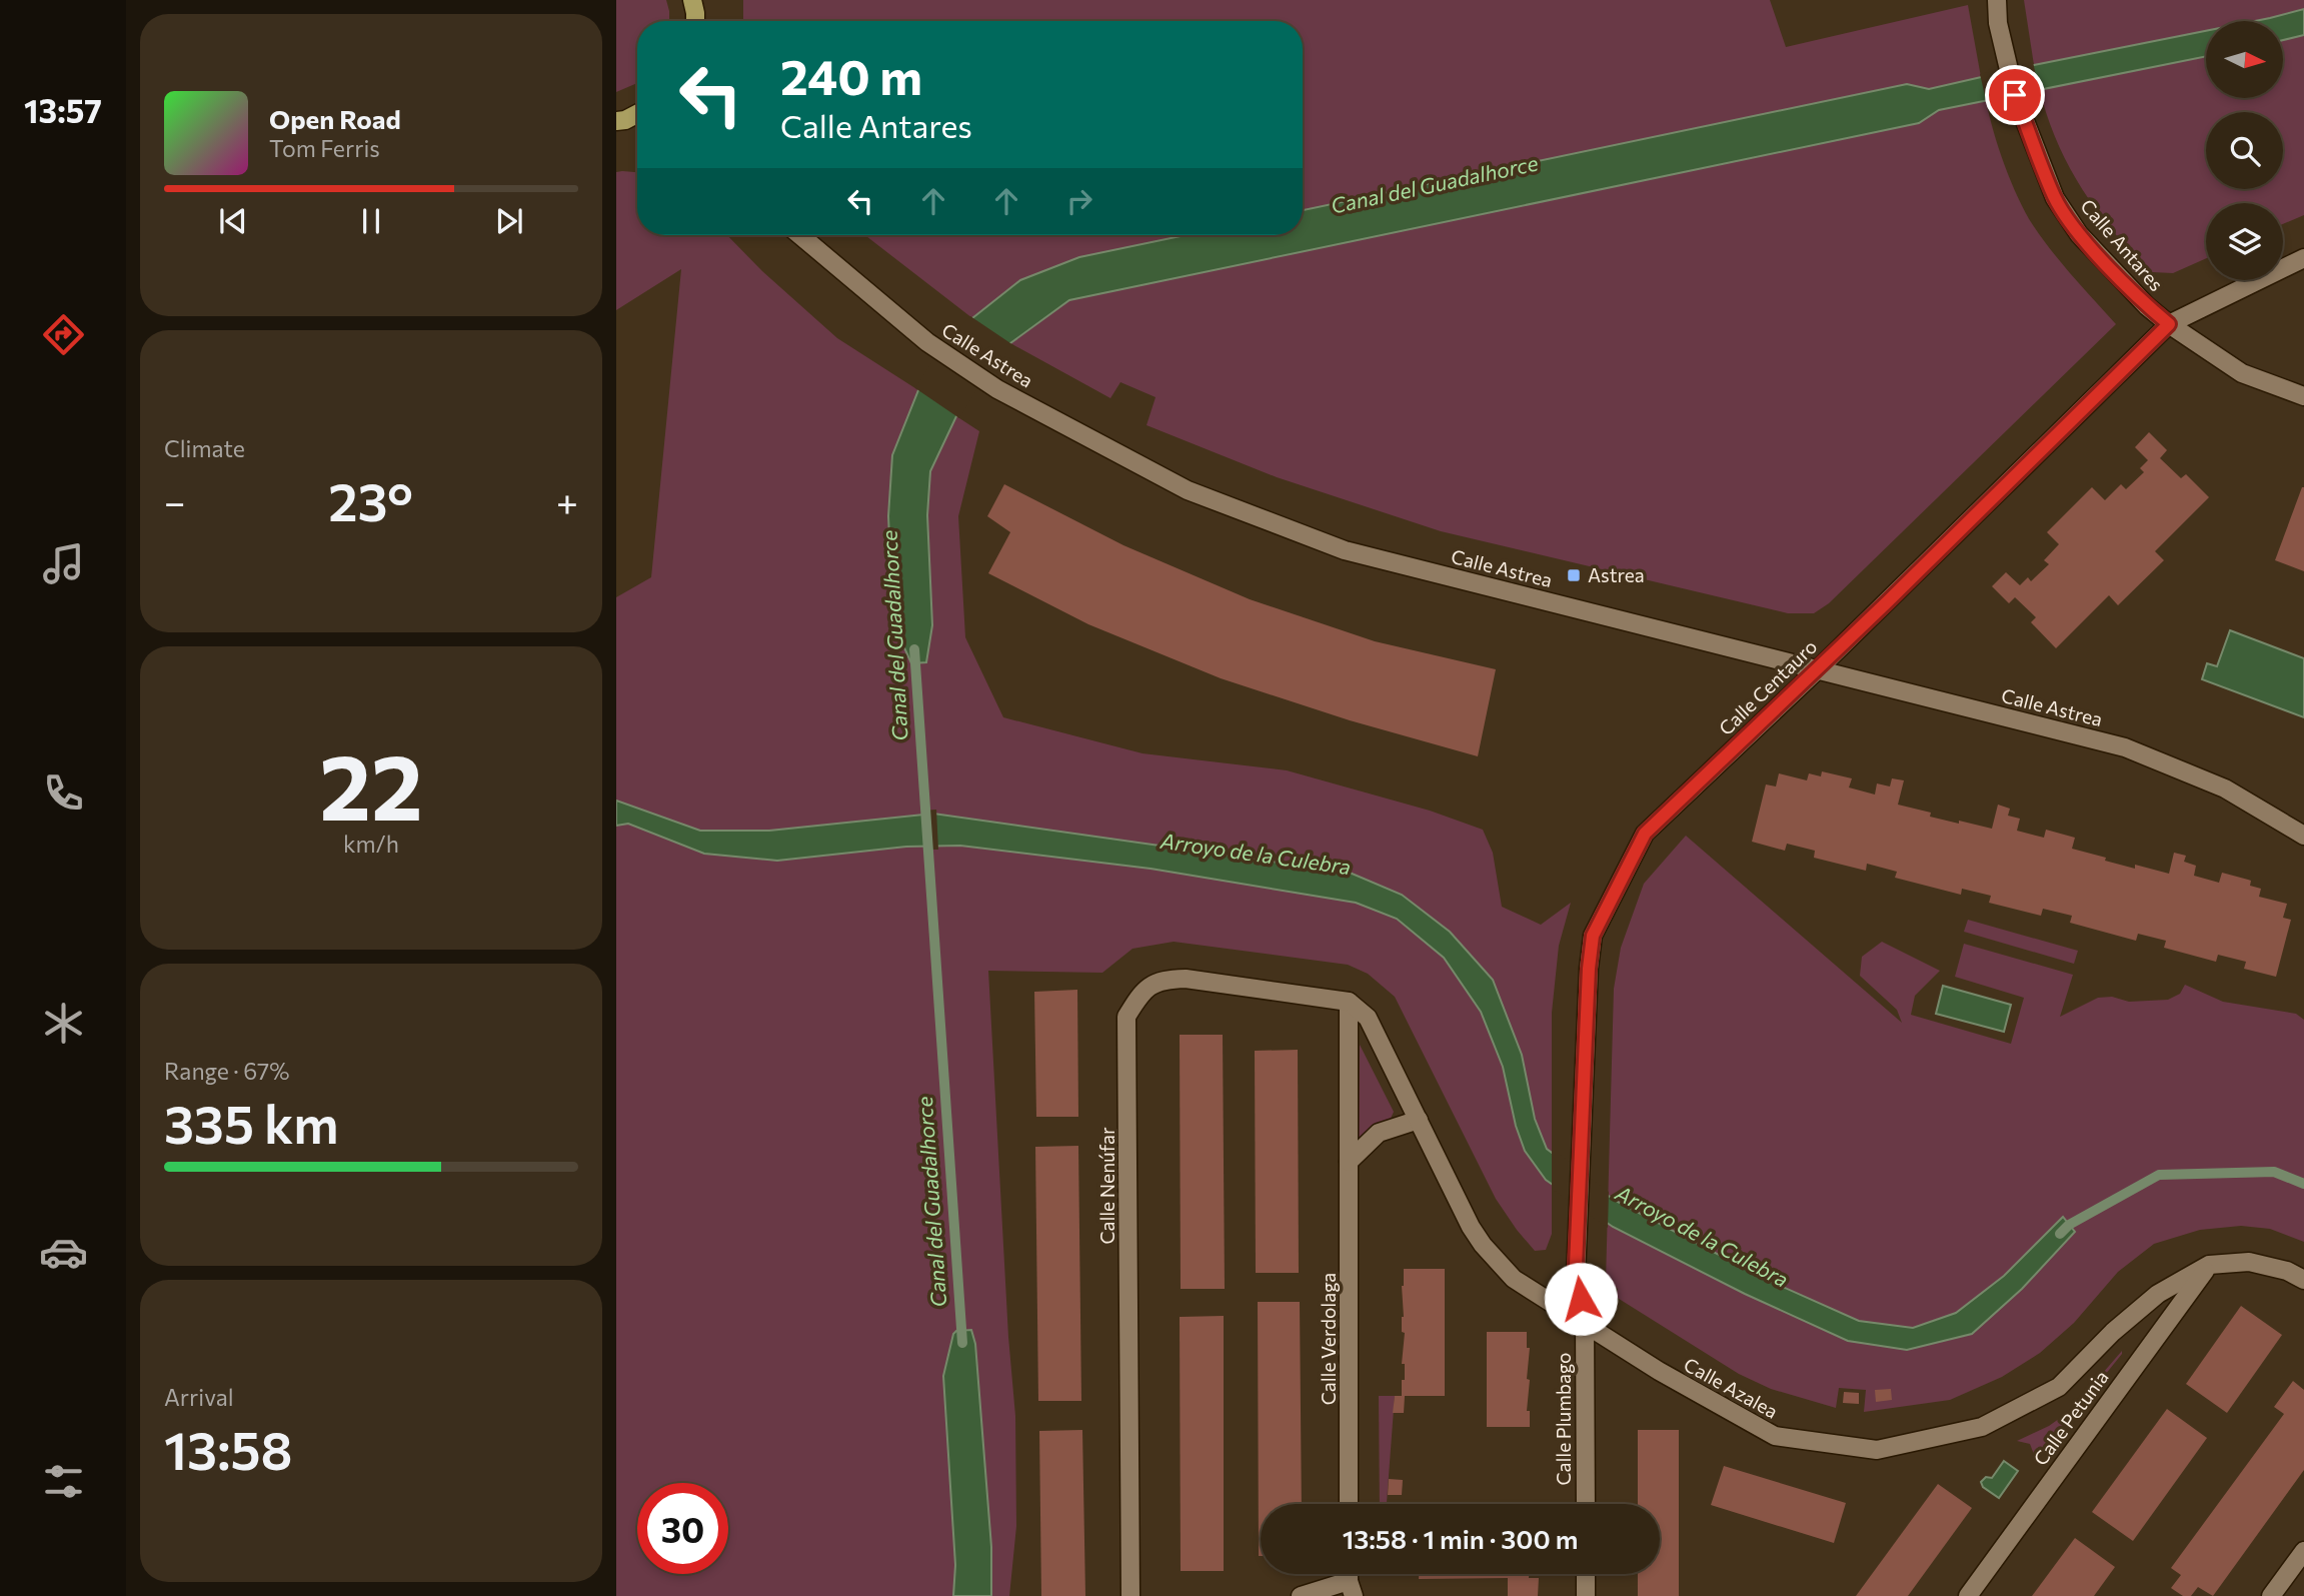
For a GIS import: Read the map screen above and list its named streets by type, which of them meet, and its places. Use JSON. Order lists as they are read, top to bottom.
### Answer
{
  "streets": {
    "street": [
      "Calle Antares",
      "Calle Astrea",
      "Calle Centauro",
      "Calle Nenúfar",
      "Calle Verdolaga",
      "Calle Azalea",
      "Calle Petunia",
      "Calle Plumbago"
    ]
  },
  "crossings": [
    ["Calle Antares", "Calle Centauro"],
    ["Calle Astrea", "Calle Centauro"],
    ["Calle Centauro", "Calle Azalea"],
    ["Calle Centauro", "Calle Plumbago"],
    ["Calle Nenúfar", "Calle Verdolaga"],
    ["Calle Nenúfar", "Calle Azalea"],
    ["Calle Verdolaga", "Calle Azalea"],
    ["Calle Azalea", "Calle Petunia"],
    ["Calle Azalea", "Calle Plumbago"]
  ],
  "water": ["Canal del Guadalhorce", "Arroyo de la Culebra"],
  "places": {
    "transit": ["Astrea"]
  },
  "north": "right",
  "page": {
    "tabs": "13:57",
    "turn": ["240 m", "Calle Antares"],
    "song": ["Open Road", "Tom Ferris"],
    "tile": [
      "Climate",
      ["22", "km/h"],
      ["Range · 67%", "335 km"],
      ["Arrival", "13:58"]
    ],
    "heat": ["−", "23°", "+"],
    "limit": "30",
    "trip": "13:58 · 1 min · 300 m"
  }
}
